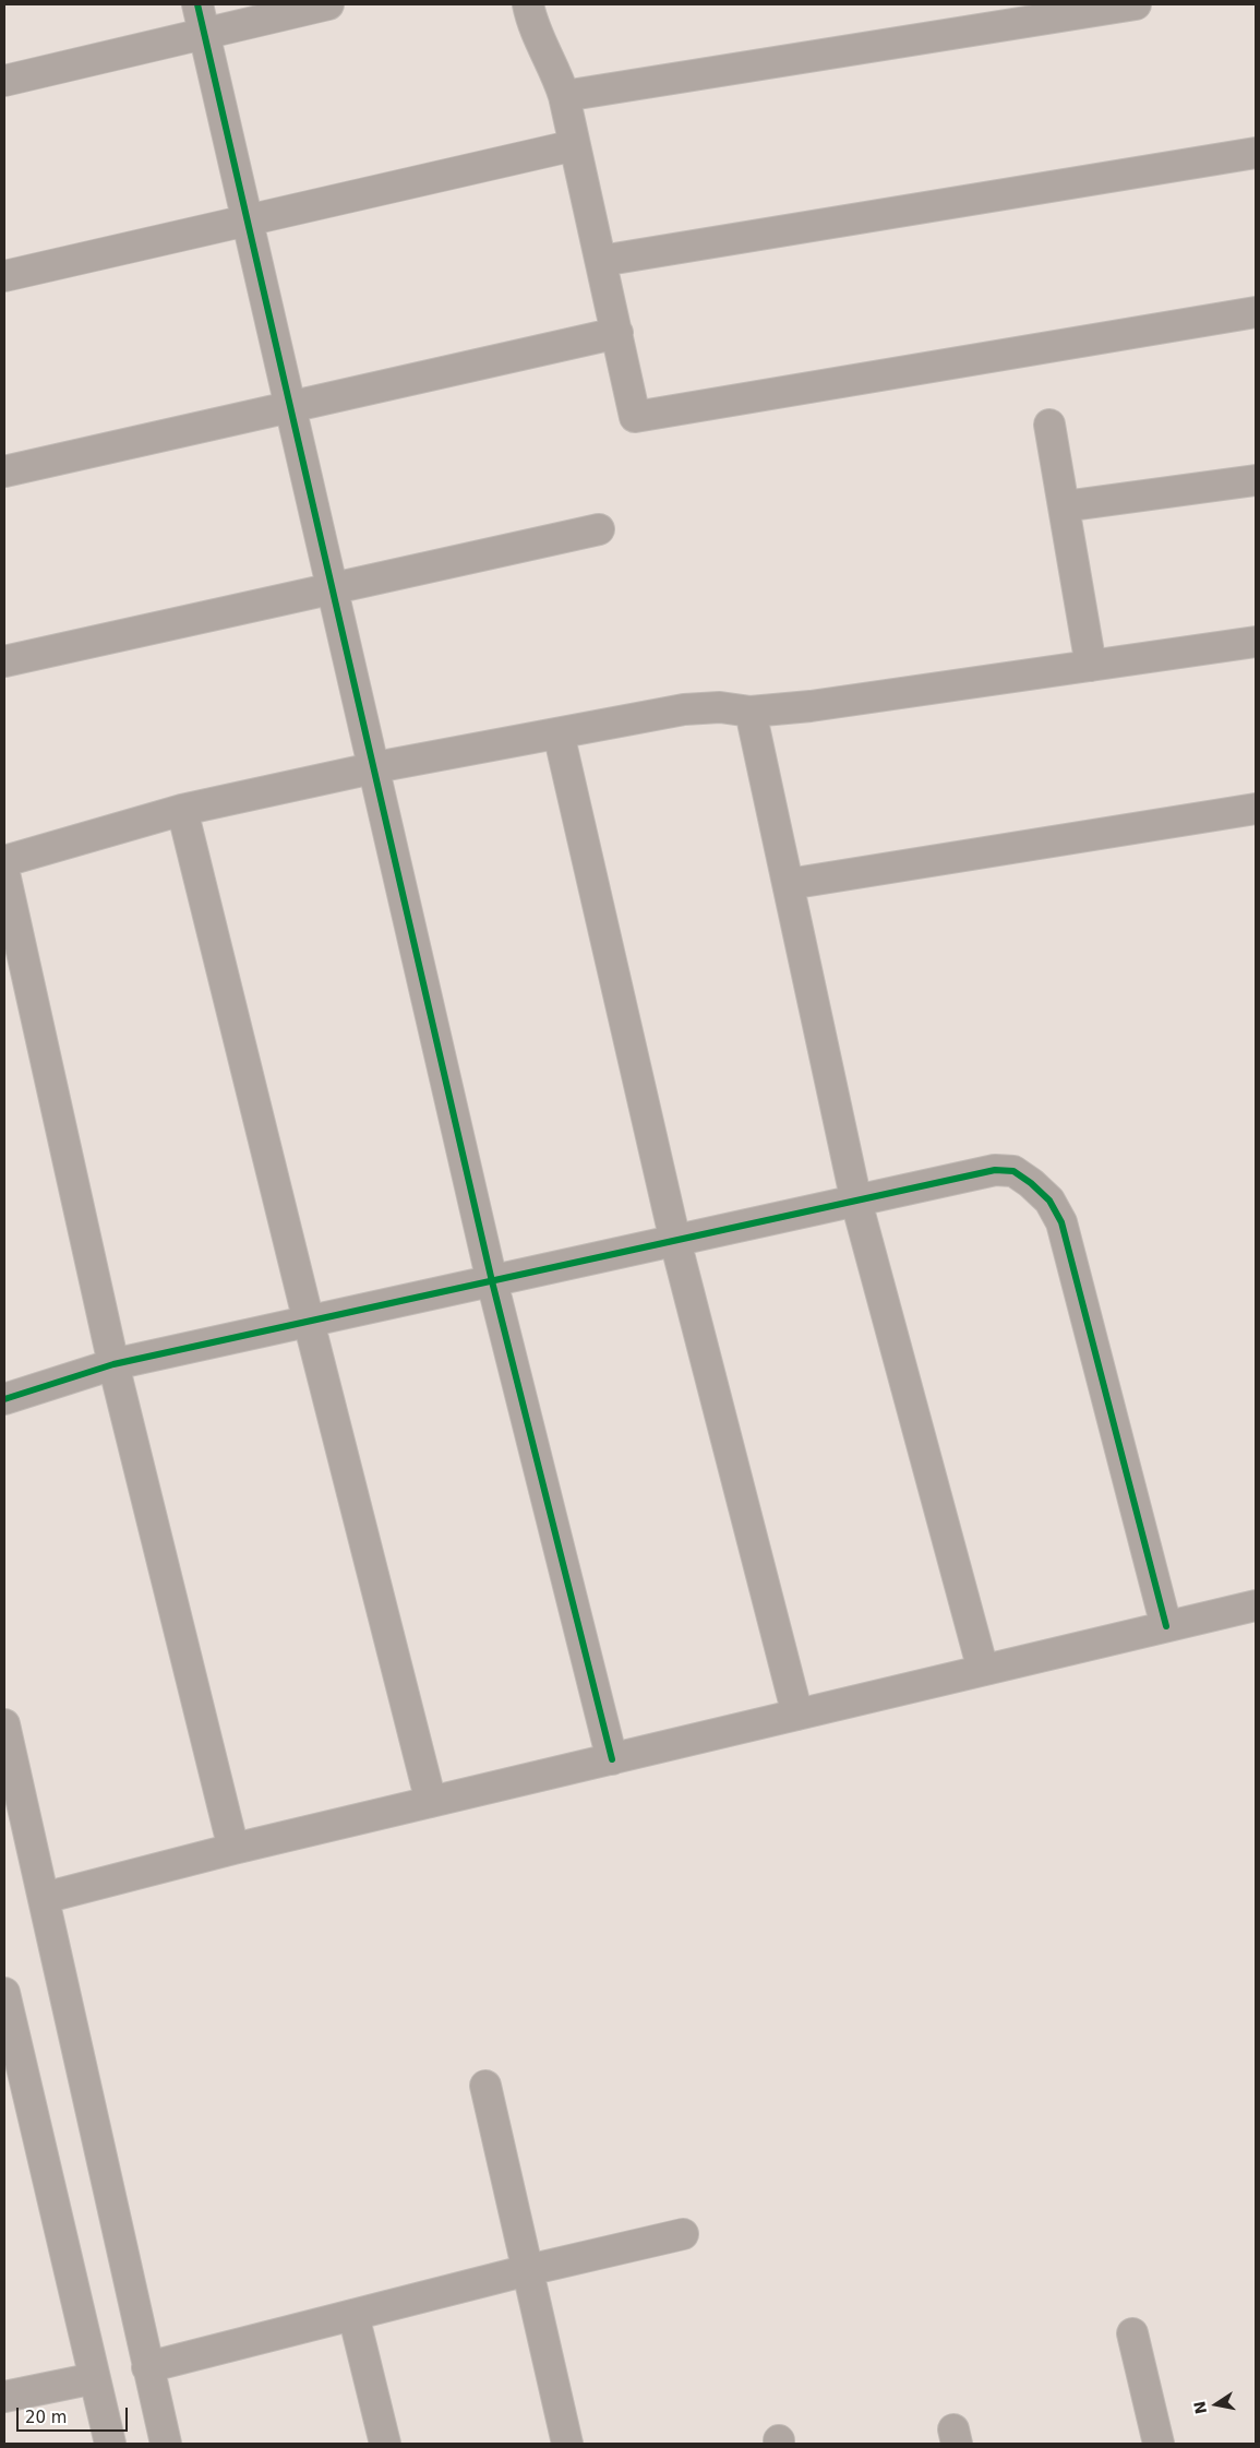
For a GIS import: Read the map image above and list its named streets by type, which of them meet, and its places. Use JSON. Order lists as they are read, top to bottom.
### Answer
{
  "scale_bar": "20 m",
  "north": "left"
}
